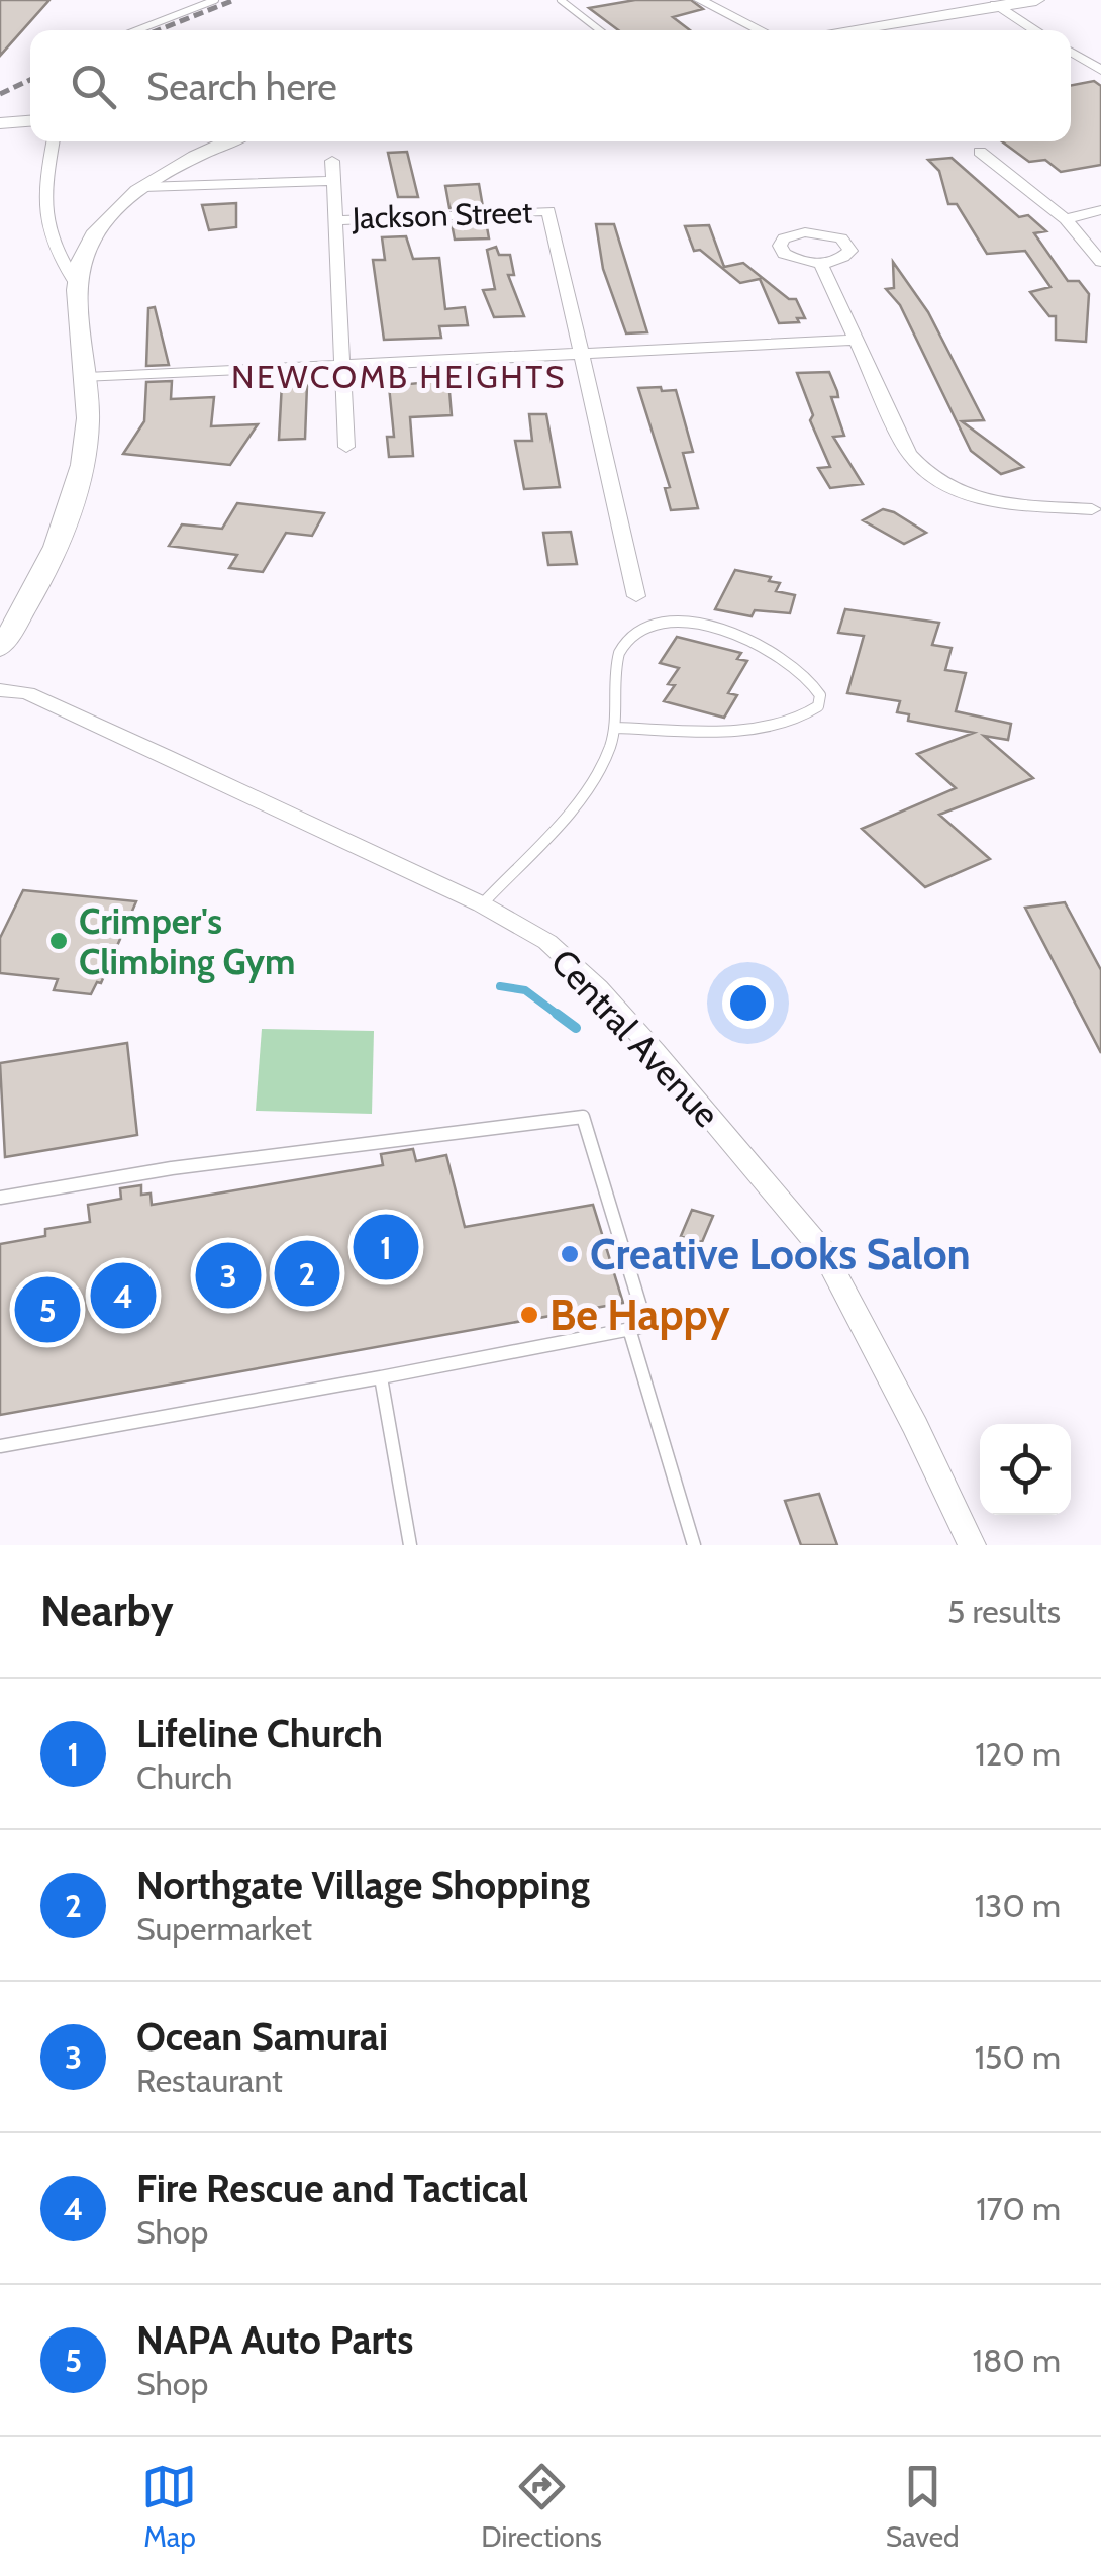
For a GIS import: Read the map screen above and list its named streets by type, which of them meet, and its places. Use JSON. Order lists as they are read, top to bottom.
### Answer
{
  "streets": {
    "street": ["Jackson Street", "Central Avenue"]
  },
  "districts": ["NEWCOMB HEIGHTS"],
  "places": ["Crimper's Climbing Gym", "Creative Looks Salon", "Be Happy"],
  "page": {
    "search": "Search here",
    "pins": [
      "1",
      "2",
      "3",
      "4",
      "5"
    ],
    "heading": ["Nearby", "5 results"],
    "list": [
      {
        "mark": "1",
        "name": "Lifeline Church",
        "note": "Church",
        "value": "120 m"
      },
      {
        "mark": "2",
        "name": "Northgate Village Shopping",
        "note": "Supermarket",
        "value": "130 m"
      },
      {
        "mark": "3",
        "name": "Ocean Samurai",
        "note": "Restaurant",
        "value": "150 m"
      },
      {
        "mark": "4",
        "name": "Fire Rescue and Tactical",
        "note": "Shop",
        "value": "170 m"
      },
      {
        "mark": "5",
        "name": "NAPA Auto Parts",
        "note": "Shop",
        "value": "180 m"
      }
    ],
    "nav": ["Map", "Directions", "Saved"]
  }
}
